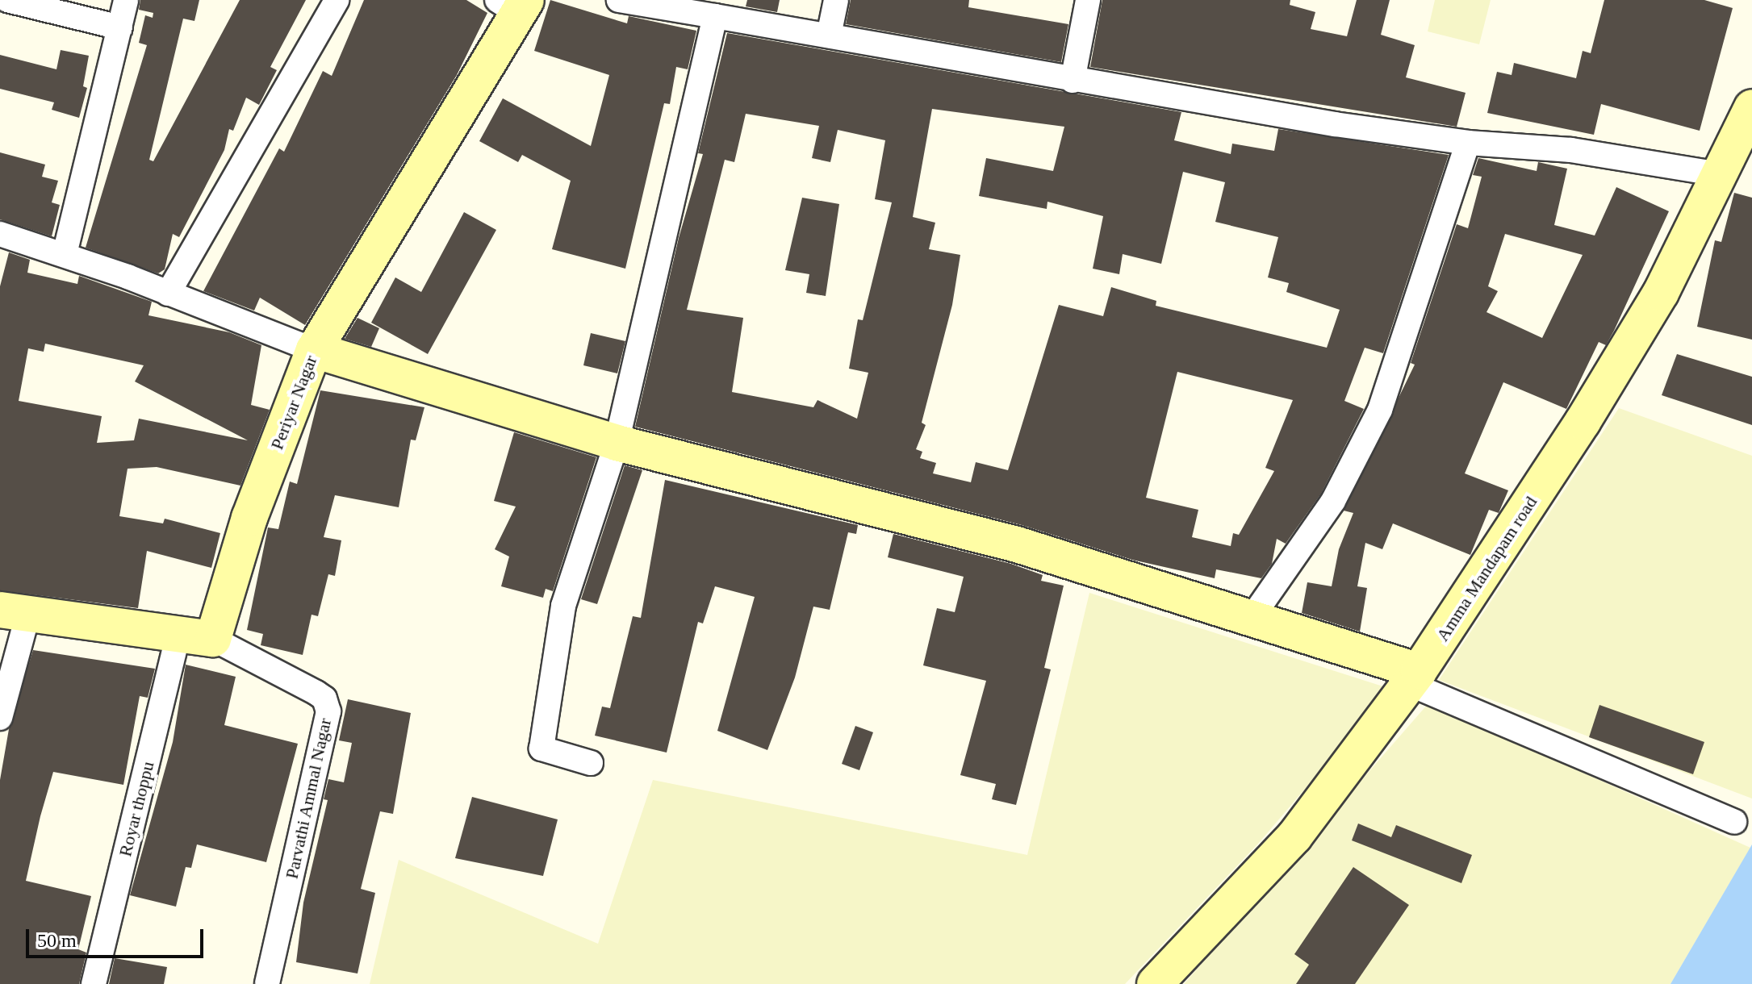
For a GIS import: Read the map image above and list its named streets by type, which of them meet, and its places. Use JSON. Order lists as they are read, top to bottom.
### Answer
{
  "streets": {
    "street": [
      "Periyar Nagar",
      "Amma Mandapam road",
      "Parvathi Ammal Nagar",
      "Royar thoppu"
    ]
  },
  "crossings": [
    ["Periyar Nagar", "Parvathi Ammal Nagar"]
  ],
  "scale_bar": "50 m"
}
